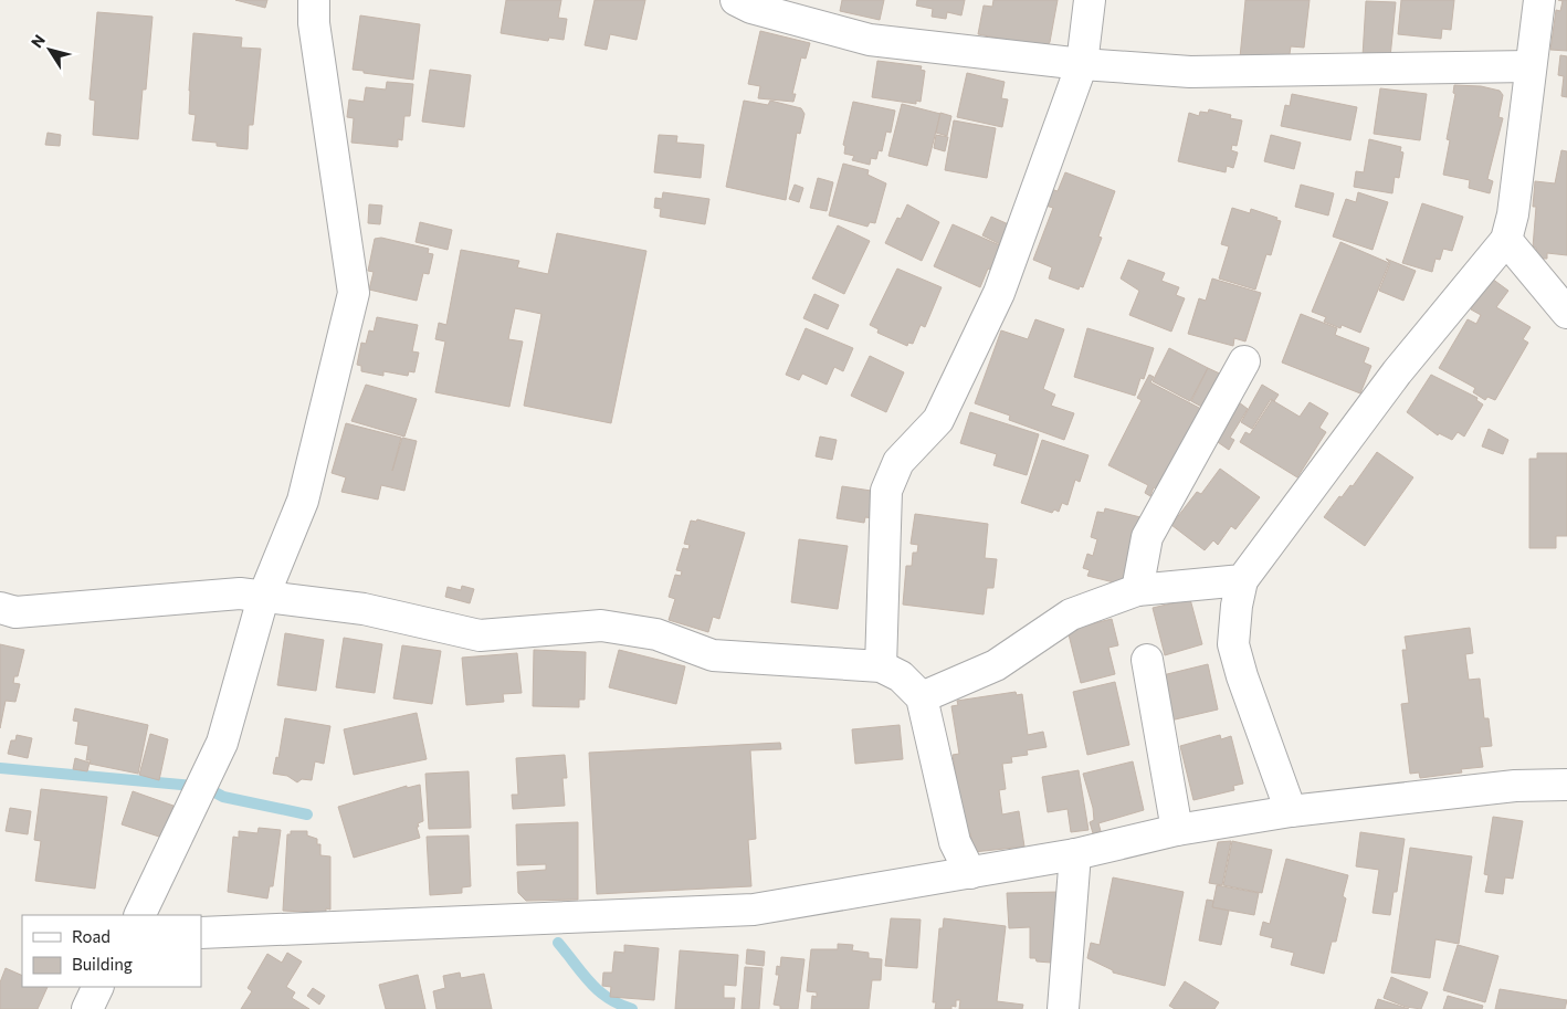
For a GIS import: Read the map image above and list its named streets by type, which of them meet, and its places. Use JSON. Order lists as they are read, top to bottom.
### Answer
{
  "legend": ["Road", "Building"],
  "north": "top left"
}
